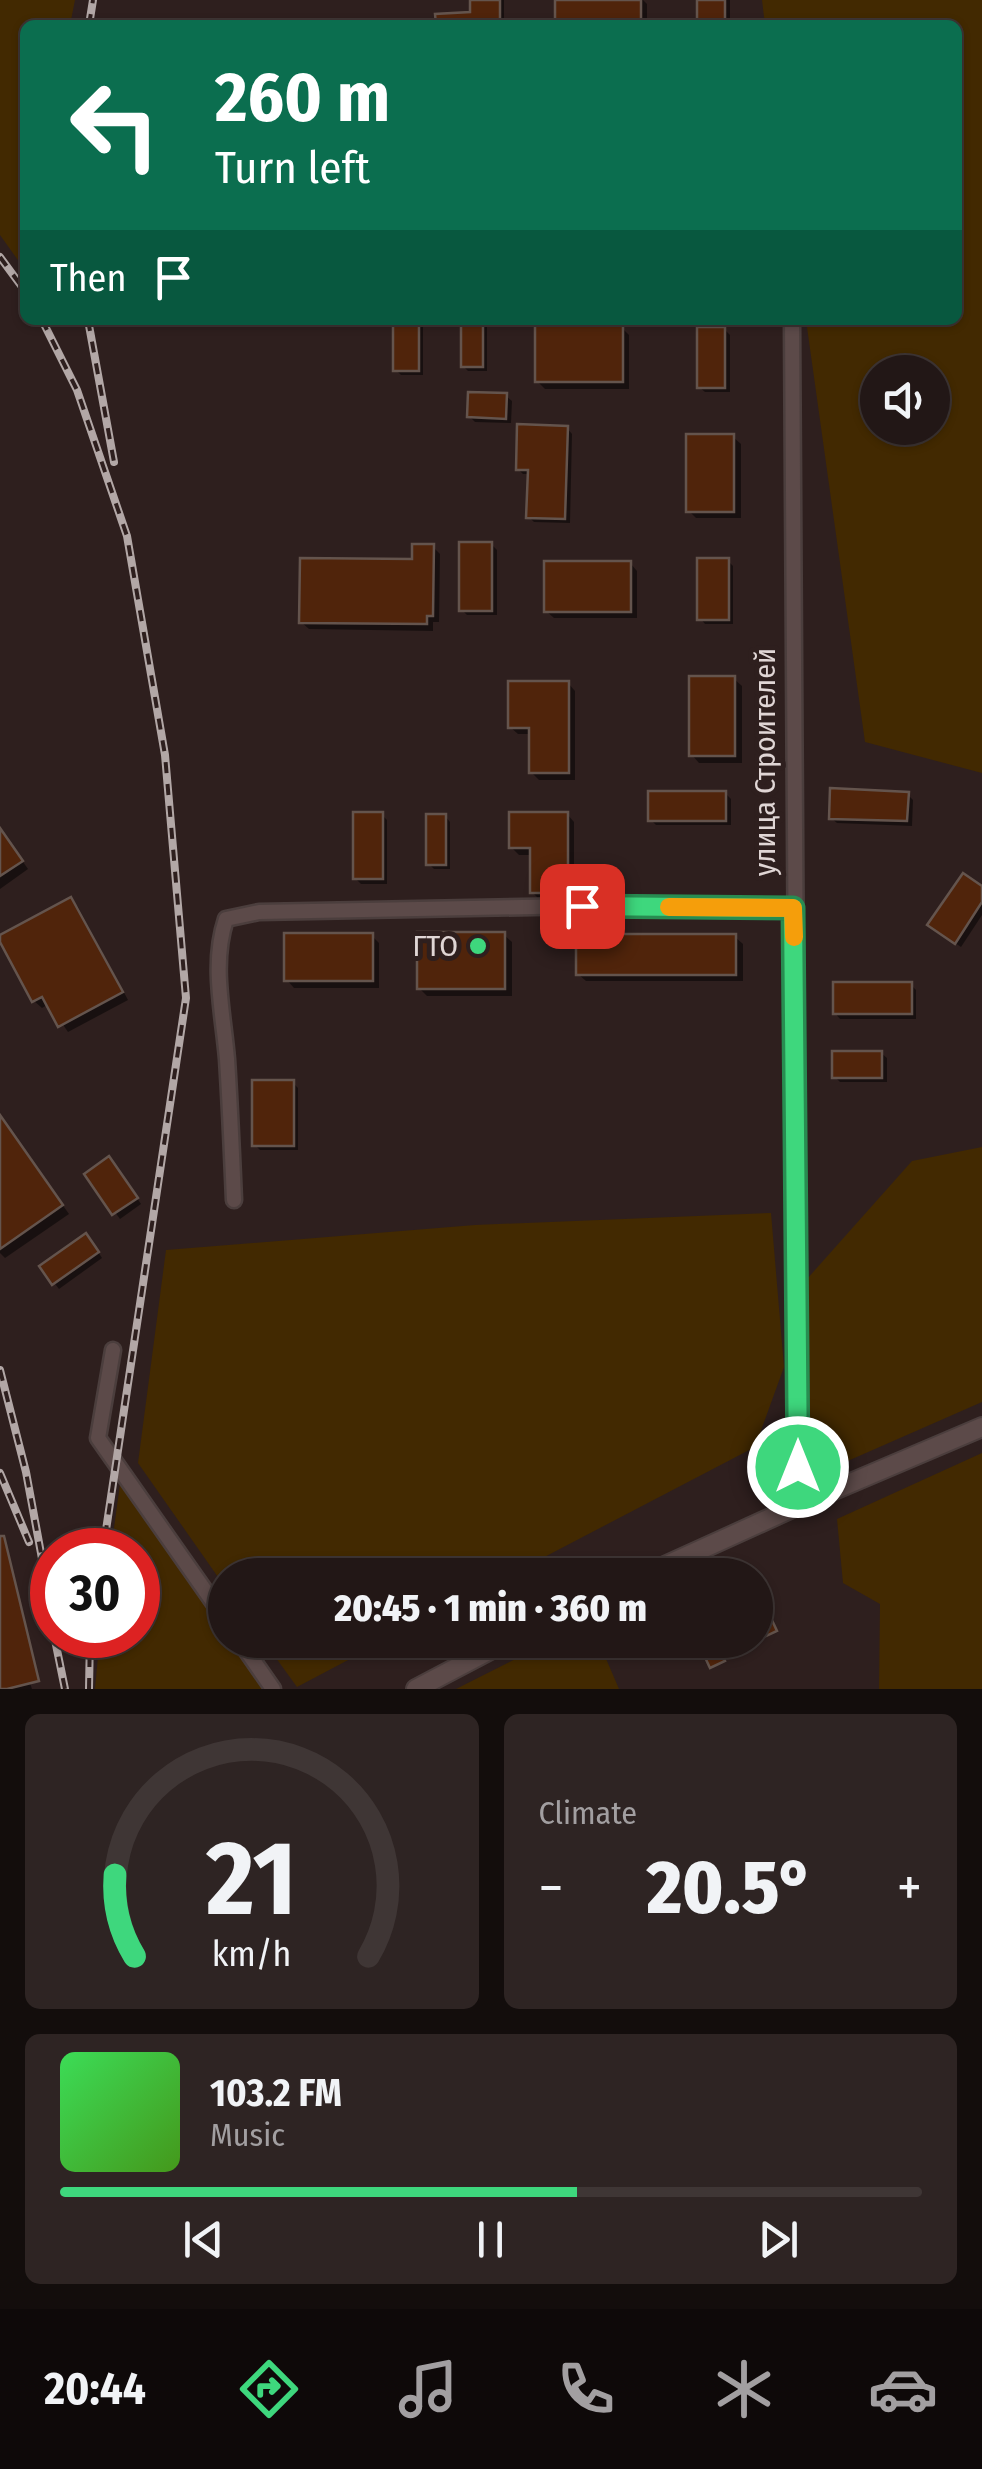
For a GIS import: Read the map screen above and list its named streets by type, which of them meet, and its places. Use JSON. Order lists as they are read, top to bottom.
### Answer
{
  "streets": {
    "street": ["улица Строителей"]
  },
  "places": ["ГТО"],
  "page": {
    "turn": ["260 m", "Turn left"],
    "then": "Then",
    "limit": "30",
    "trip": "20:45 · 1 min · 360 m",
    "tile": "Climate",
    "heat": ["−", "20.5°", "+"],
    "song": ["103.2 FM", "Music"],
    "tabs": "20:44",
    "gauge": ["21", "km/h"]
  }
}
